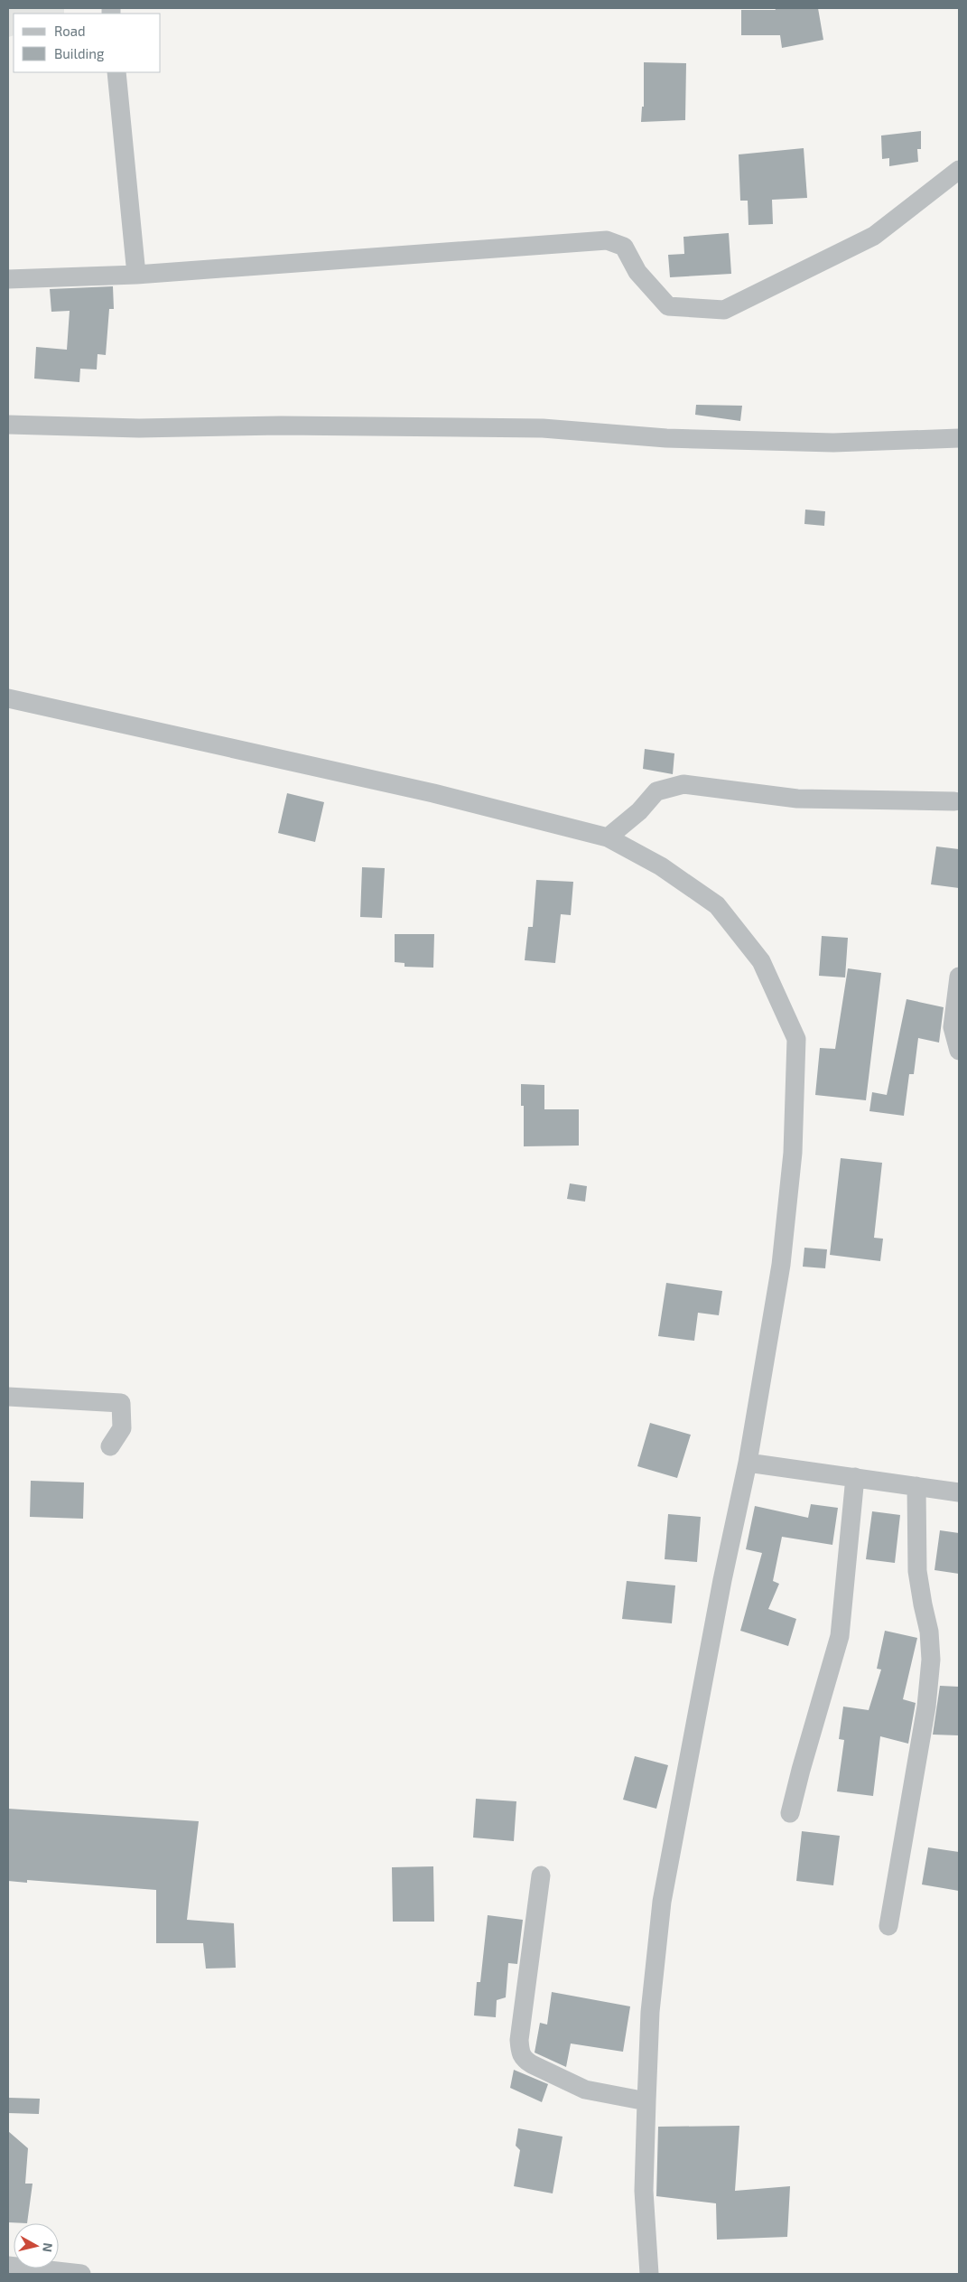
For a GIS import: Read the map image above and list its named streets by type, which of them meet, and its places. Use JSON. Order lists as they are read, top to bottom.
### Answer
{
  "legend": ["Road", "Building"],
  "north": "right"
}
